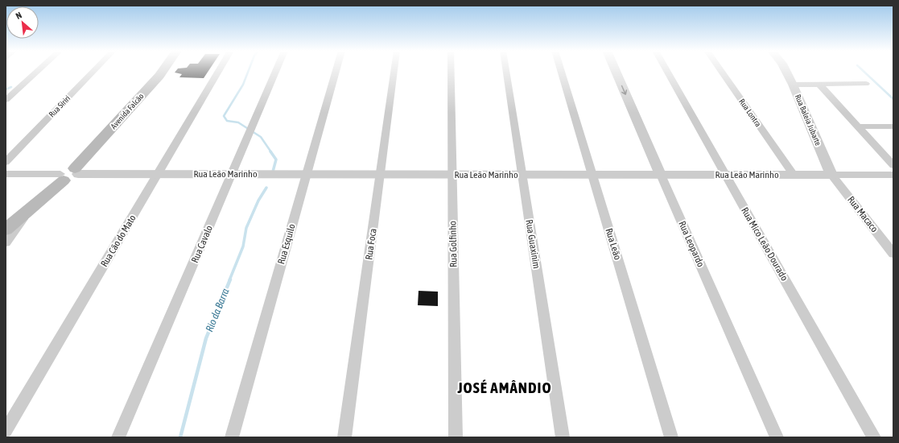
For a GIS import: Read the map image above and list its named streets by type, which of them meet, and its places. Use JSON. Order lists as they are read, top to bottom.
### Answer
{
  "streets": {
    "main road": ["Avenida Falcão"],
    "street": [
      "Rua Siriri",
      "Rua Lontra",
      "Rua Baleia Jubarte",
      "Rua Leão Marinho",
      "Rua Macaco",
      "Rua Cão do Mato",
      "Rua Cavalo",
      "Rua Esquilo",
      "Rua Foca",
      "Rua Golfinho",
      "Rua Guaxinim",
      "Rua Leão",
      "Rua Leopardo",
      "Rua Mico Leão Dourado"
    ]
  },
  "crossings": [
    ["Avenida Falcão", "Rua Leão Marinho"],
    ["Rua Lontra", "Rua Leão Marinho"],
    ["Rua Baleia Jubarte", "Rua Leão Marinho"],
    ["Rua Baleia Jubarte", "Rua Macaco"],
    ["Rua Leão Marinho", "Rua Macaco"],
    ["Rua Leão Marinho", "Rua Cão do Mato"],
    ["Rua Leão Marinho", "Rua Cavalo"],
    ["Rua Leão Marinho", "Rua Esquilo"],
    ["Rua Leão Marinho", "Rua Foca"],
    ["Rua Leão Marinho", "Rua Golfinho"],
    ["Rua Leão Marinho", "Rua Guaxinim"],
    ["Rua Leão Marinho", "Rua Leão"],
    ["Rua Leão Marinho", "Rua Leopardo"],
    ["Rua Leão Marinho", "Rua Mico Leão Dourado"]
  ],
  "districts": ["JOSÉ AMÂNDIO"],
  "water": ["Rio da Barra"],
  "north": "top left"
}
